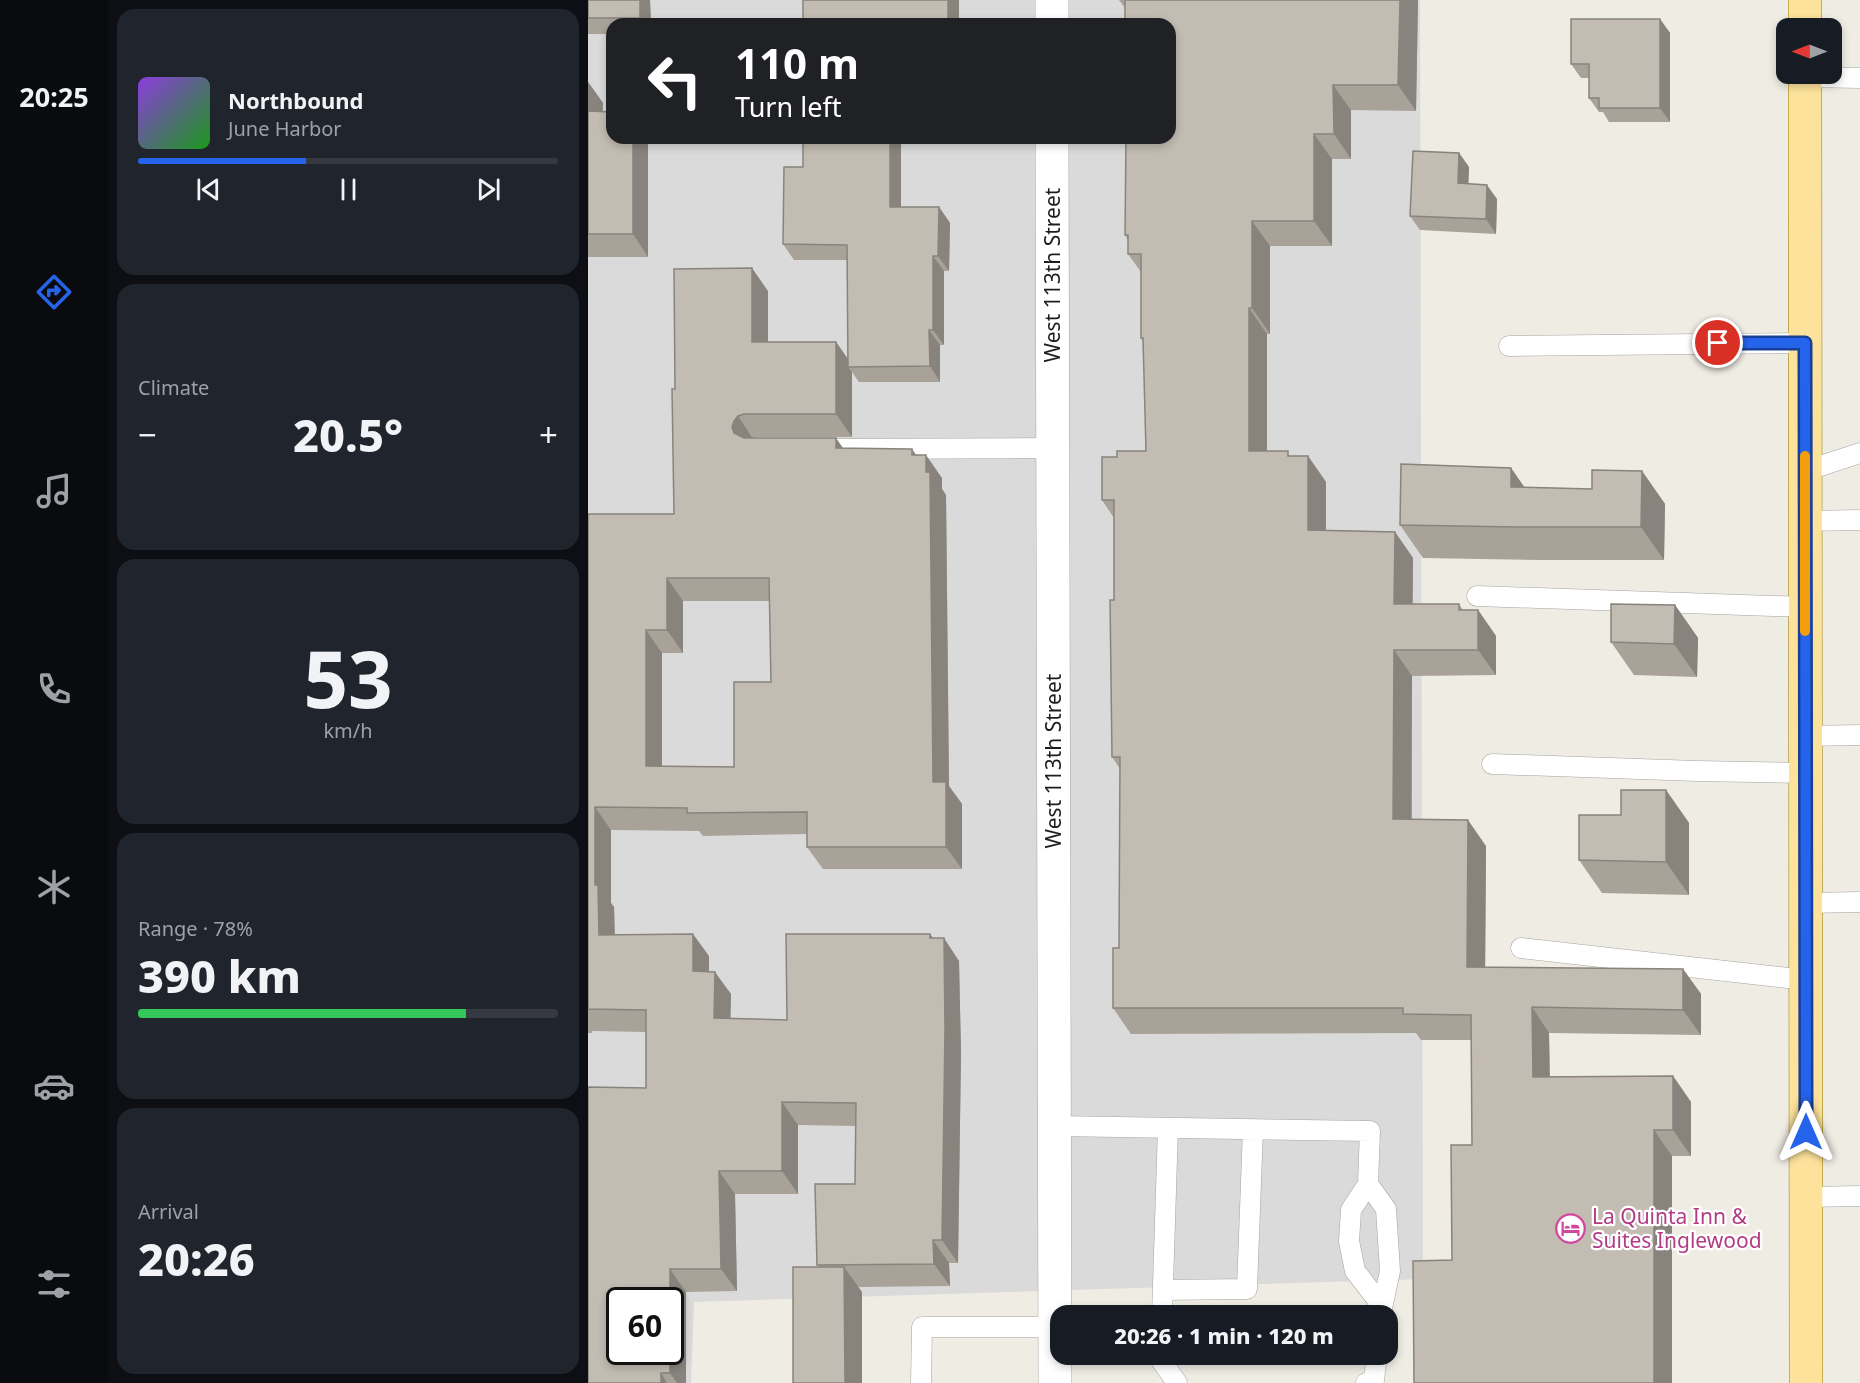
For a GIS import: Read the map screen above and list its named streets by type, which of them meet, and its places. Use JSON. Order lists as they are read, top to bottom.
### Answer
{
  "streets": {
    "street": ["West 113th Street"]
  },
  "places": {
    "hotel": ["La Quinta Inn & Suites Inglewood"]
  },
  "north": "left",
  "page": {
    "tabs": "20:25",
    "turn": ["110 m", "Turn left"],
    "song": ["Northbound", "June Harbor"],
    "tile": [
      "Climate",
      ["53", "km/h"],
      ["Range · 78%", "390 km"],
      ["Arrival", "20:26"]
    ],
    "heat": ["−", "20.5°", "+"],
    "limit": "60",
    "trip": "20:26 · 1 min · 120 m"
  }
}
